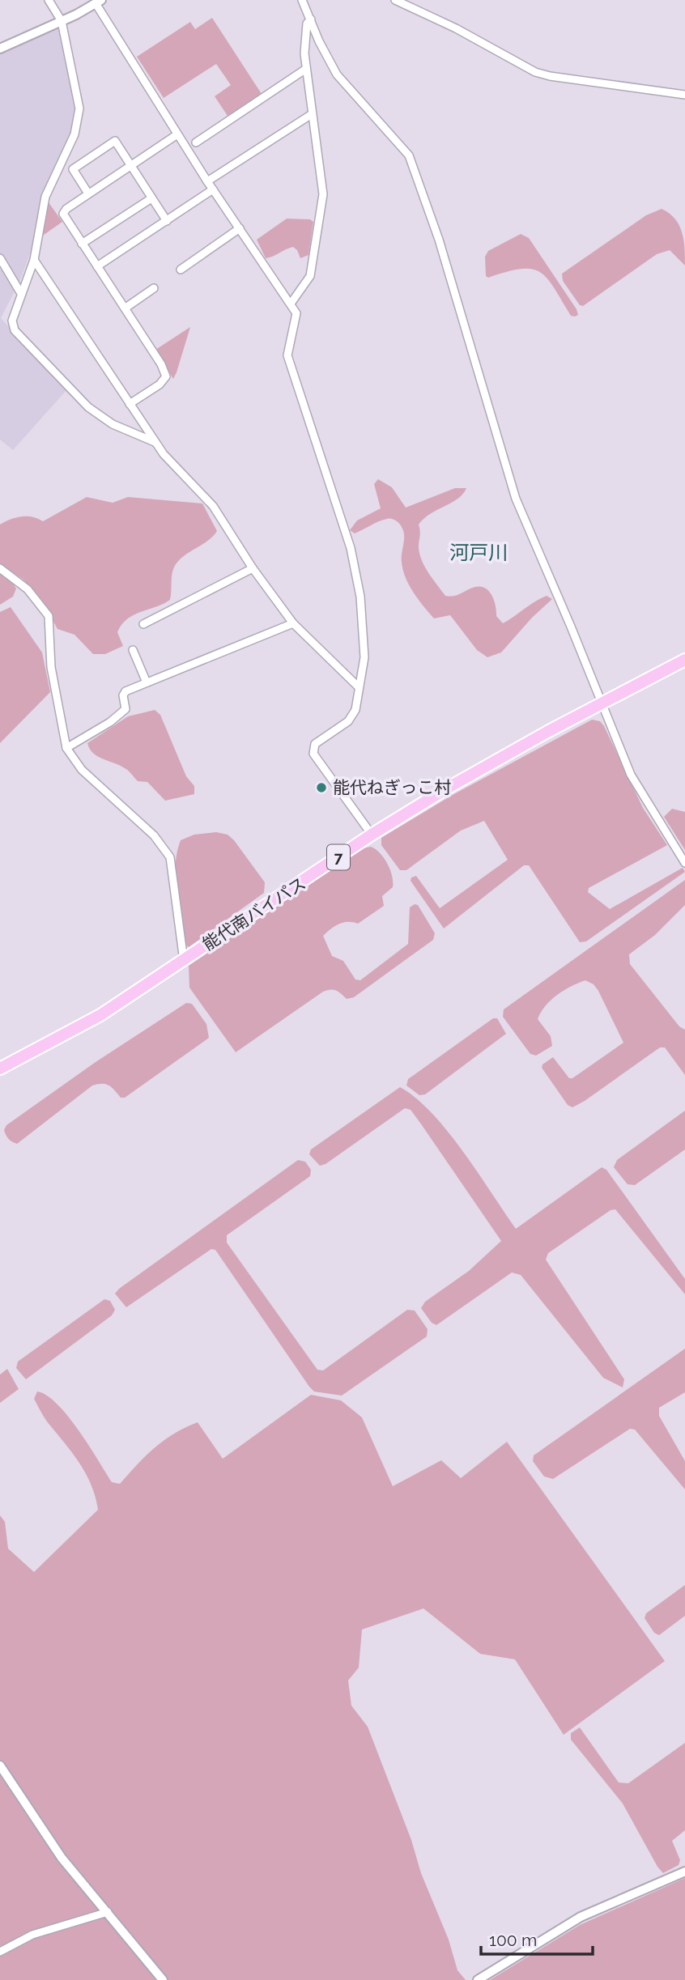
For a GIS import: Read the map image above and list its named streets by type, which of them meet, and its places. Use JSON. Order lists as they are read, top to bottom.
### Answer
{
  "streets": {
    "highway": ["7", "能代南バイパス"]
  },
  "districts": ["河戸川"],
  "places": ["能代ねぎっこ村"],
  "scale_bar": "100 m"
}
